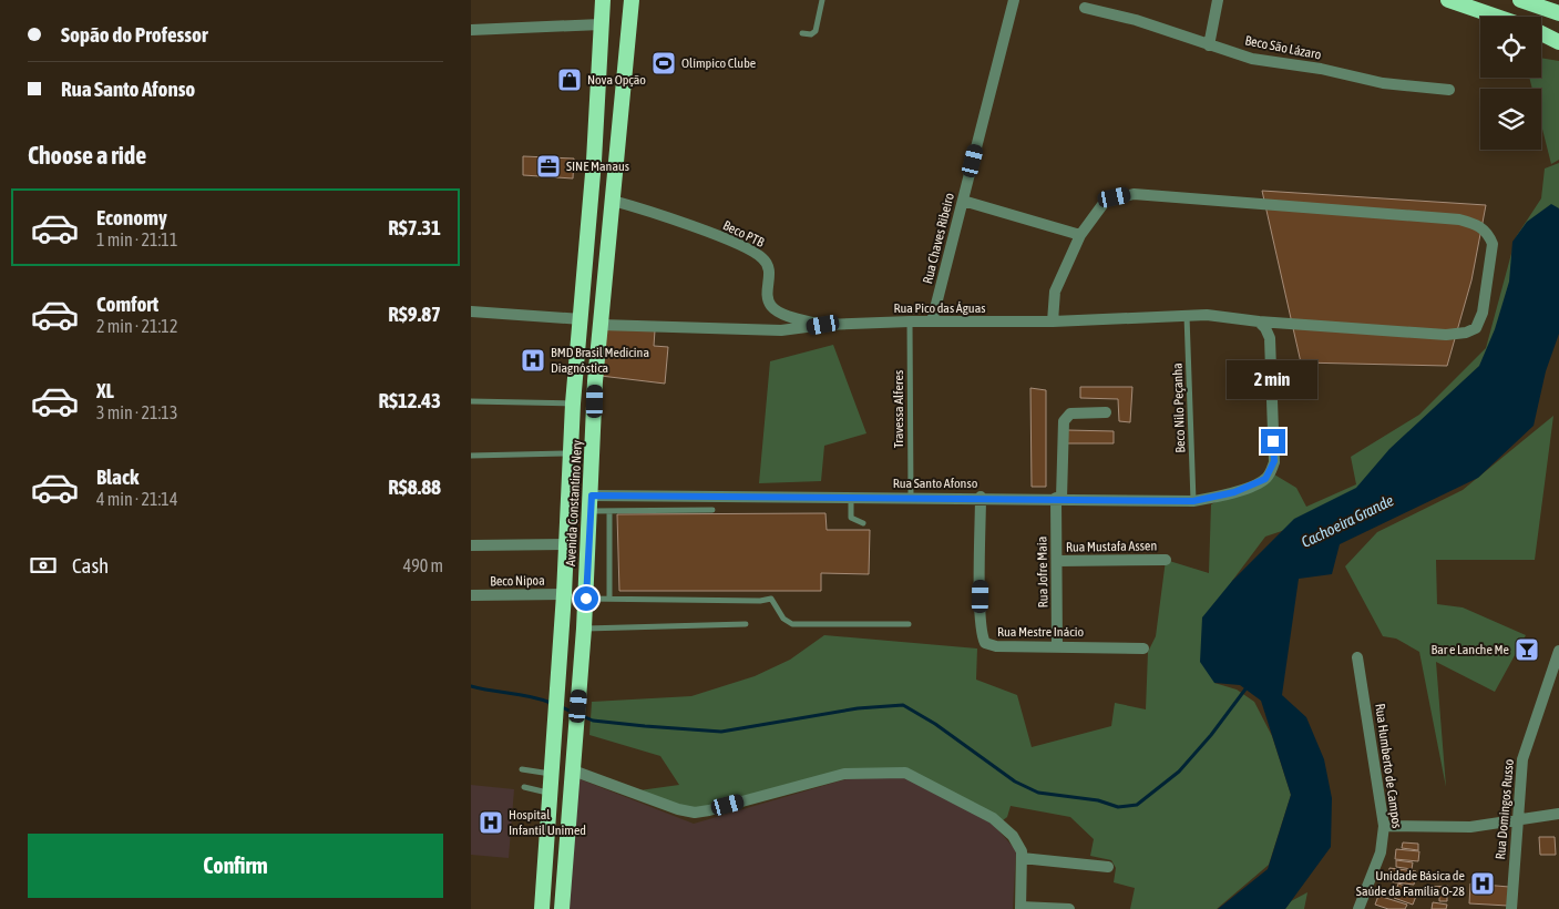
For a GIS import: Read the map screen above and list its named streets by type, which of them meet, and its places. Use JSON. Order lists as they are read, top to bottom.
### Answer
{
  "streets": {
    "highway": ["Avenida Constantino Nery"],
    "street": [
      "Beco São Lázaro",
      "Beco PTB",
      "Rua Chaves Ribeiro",
      "Rua Pico das Águas",
      "Rua Santo Afonso",
      "Rua Mustafa Assen",
      "Rua Jofre Maia",
      "Beco Nipoa",
      "Rua Mestre Inácio",
      "Rua Humberto de Campos",
      "Rua Domingos Russo"
    ],
    "lane": ["Beco Nilo Peçanha", "Travessa Alferes"]
  },
  "crossings": [
    ["Beco PTB", "Rua Pico das Águas"],
    ["Beco PTB", "Avenida Constantino Nery"],
    ["Rua Chaves Ribeiro", "Rua Pico das Águas"],
    ["Rua Pico das Águas", "Beco Nilo Peçanha"],
    ["Rua Pico das Águas", "Travessa Alferes"],
    ["Rua Pico das Águas", "Rua Santo Afonso"],
    ["Rua Pico das Águas", "Avenida Constantino Nery"],
    ["Beco Nilo Peçanha", "Rua Santo Afonso"],
    ["Travessa Alferes", "Rua Santo Afonso"],
    ["Rua Santo Afonso", "Avenida Constantino Nery"],
    ["Rua Santo Afonso", "Rua Jofre Maia"],
    ["Rua Santo Afonso", "Rua Mestre Inácio"],
    ["Avenida Constantino Nery", "Beco Nipoa"],
    ["Rua Mustafa Assen", "Rua Jofre Maia"],
    ["Rua Jofre Maia", "Rua Mestre Inácio"]
  ],
  "water": ["Cachoeira Grande"],
  "places": {
    "sports": ["Olímpico Clube"],
    "shop": ["Nova Opção"],
    "office": ["SINE Manaus"],
    "hospital": ["BMD Brasil Medicina Diagnóstica", "Hospital Infantil Unimed", "Unidade Básica de Saúde da Família O-28"],
    "bar": ["Bar e Lanche Me"]
  },
  "page": {
    "banner": ["Sopão do Professor", "Rua Santo Afonso"],
    "heading": "Choose a ride",
    "list": [
      {
        "name": "Economy",
        "note": "1 min · 21:11",
        "value": "R$7.31"
      },
      {
        "name": "Comfort",
        "note": "2 min · 21:12",
        "value": "R$9.87"
      },
      {
        "name": "XL",
        "note": "3 min · 21:13",
        "value": "R$12.43"
      },
      {
        "name": "Black",
        "note": "4 min · 21:14",
        "value": "R$8.88"
      }
    ],
    "bubble": "2 min",
    "pay": ["Cash", "490 m"],
    "buttons": "Confirm"
  }
}
